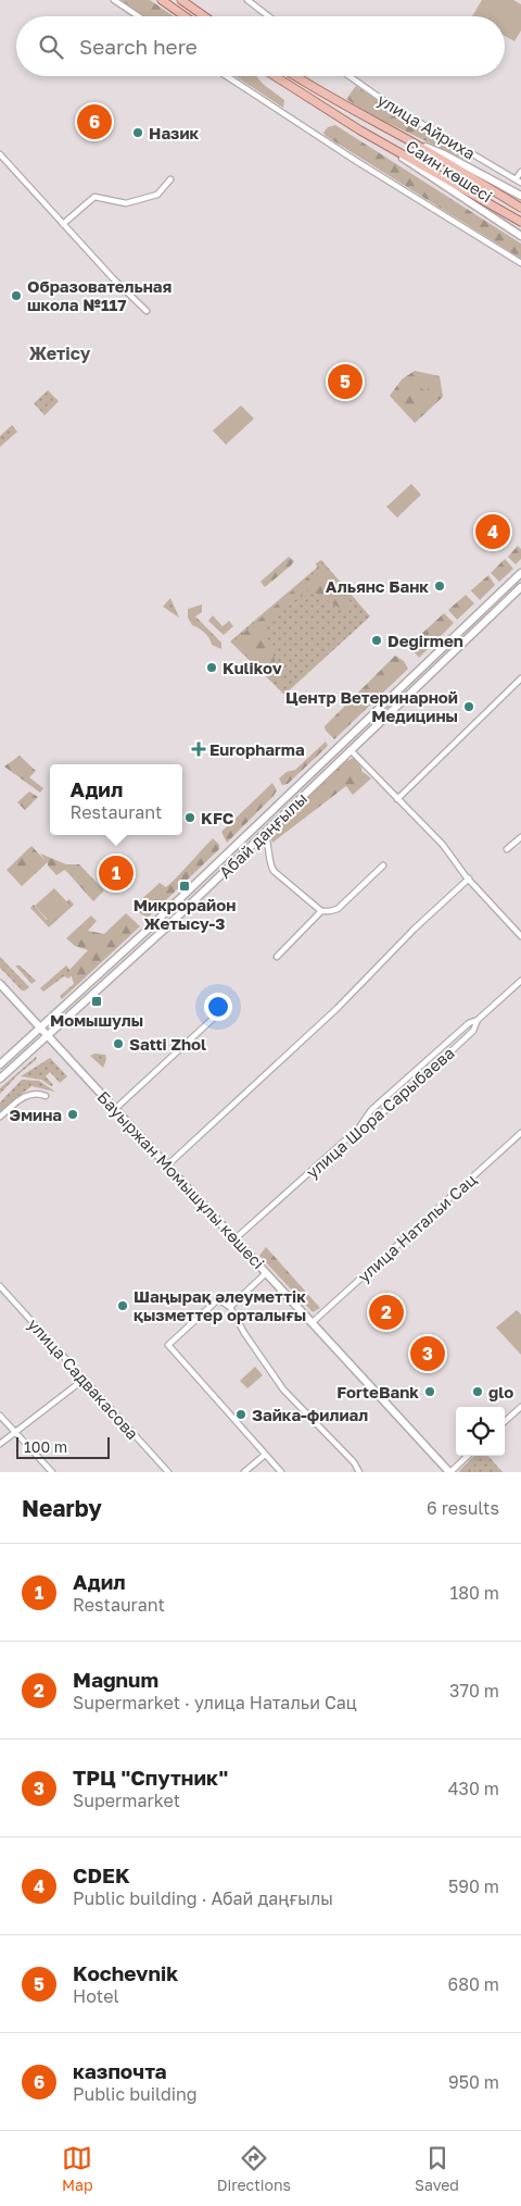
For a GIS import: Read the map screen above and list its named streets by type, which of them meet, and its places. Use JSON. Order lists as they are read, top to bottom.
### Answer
{
  "streets": {
    "main road": ["Саин көшесі", "Абай даңғылы", "Бауыржан Момышұлы көшесі"],
    "street": [
      "улица Айриха",
      "улица Шора Сарыбаева",
      "улица Натальи Сац",
      "улица Садвакасова"
    ]
  },
  "crossings": [
    ["Абай даңғылы", "Бауыржан Момышұлы көшесі"],
    ["улица Шора Сарыбаева", "Бауыржан Момышұлы көшесі"],
    ["Бауыржан Момышұлы көшесі", "улица Натальи Сац"]
  ],
  "districts": ["Жетісу"],
  "places": {
    "other": [
      "Назик",
      "Образовательная школа №117",
      "Альянс Банк",
      "Degirmen",
      "Kulikov",
      "Центр Ветеринарной Медицины",
      "KFC",
      "Satti Zhol",
      "Эмина",
      "Шаңырақ әлеуметтік қызметтер орталығы",
      "ForteBank",
      "glo",
      "Зайка-филиал"
    ],
    "health": ["Europharma"],
    "transit": ["Микрорайон Жетысу-3", "Момышулы"]
  },
  "scale_bar": "100 m",
  "page": {
    "search": "Search here",
    "pins": [
      "6",
      "5",
      "4",
      "1",
      "2",
      "3"
    ],
    "popup": ["Адил", "Restaurant"],
    "scale": "100 m",
    "heading": ["Nearby", "6 results"],
    "list": [
      {
        "mark": "1",
        "name": "Адил",
        "note": "Restaurant",
        "value": "180 m"
      },
      {
        "mark": "2",
        "name": "Magnum",
        "note": "Supermarket · улица Натальи Сац",
        "value": "370 m"
      },
      {
        "mark": "3",
        "name": "ТРЦ \"Спутник\"",
        "note": "Supermarket",
        "value": "430 m"
      },
      {
        "mark": "4",
        "name": "CDEK",
        "note": "Public building · Абай даңғылы",
        "value": "590 m"
      },
      {
        "mark": "5",
        "name": "Kochevnik",
        "note": "Hotel",
        "value": "680 m"
      },
      {
        "mark": "6",
        "name": "казпочта",
        "note": "Public building",
        "value": "950 m"
      }
    ],
    "nav": ["Map", "Directions", "Saved"]
  }
}
